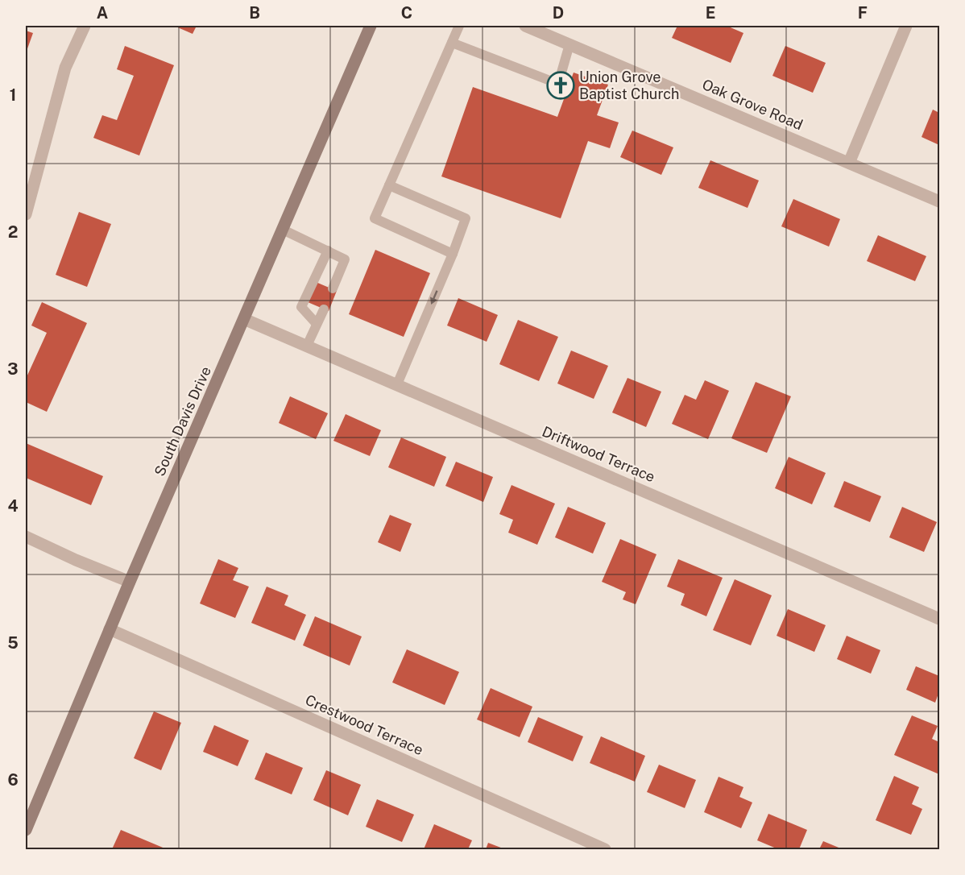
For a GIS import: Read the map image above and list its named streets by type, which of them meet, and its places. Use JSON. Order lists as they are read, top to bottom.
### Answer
{
  "streets": {
    "street": [
      "Oak Grove Road",
      "South Davis Drive",
      "Driftwood Terrace",
      "Crestwood Terrace"
    ]
  },
  "crossings": [
    ["South Davis Drive", "Driftwood Terrace"],
    ["South Davis Drive", "Crestwood Terrace"]
  ],
  "places": {
    "church": ["Union Grove Baptist Church"]
  },
  "grid": {
    "columns": [
      "A",
      "B",
      "C",
      "D",
      "E",
      "F"
    ],
    "rows": [
      "1",
      "2",
      "3",
      "4",
      "5",
      "6"
    ]
  }
}
